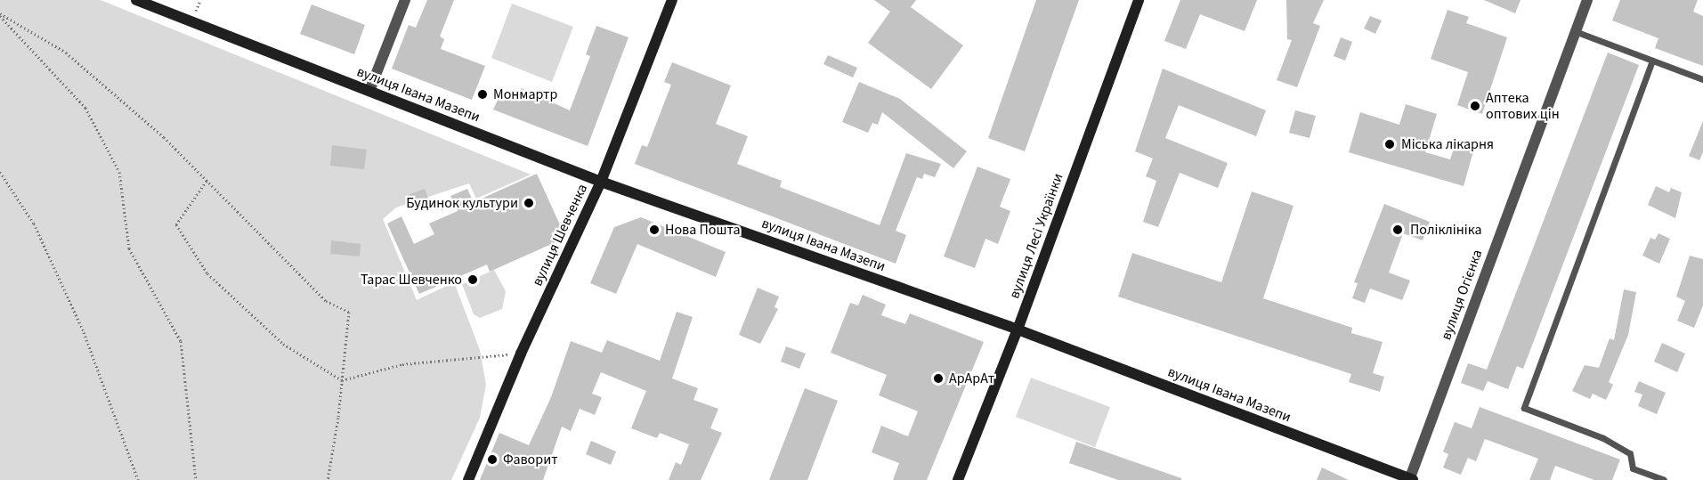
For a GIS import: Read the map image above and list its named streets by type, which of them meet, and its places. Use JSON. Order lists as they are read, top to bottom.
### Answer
{
  "streets": {
    "street": [
      "вулиця Івана Мазепи",
      "вулиця Шевченка",
      "вулиця Лесі Українки",
      "вулиця Огієнка"
    ]
  },
  "crossings": [
    ["вулиця Івана Мазепи", "вулиця Шевченка"],
    ["вулиця Івана Мазепи", "вулиця Лесі Українки"],
    ["вулиця Івана Мазепи", "вулиця Огієнка"]
  ],
  "places": [
    "Монмартр",
    "Аптека оптових цін",
    "Міська лікарня",
    "Будинок культури",
    "Нова Пошта",
    "Поліклініка",
    "Тарас Шевченко",
    "АрАрАт",
    "Фаворит"
  ]
}
